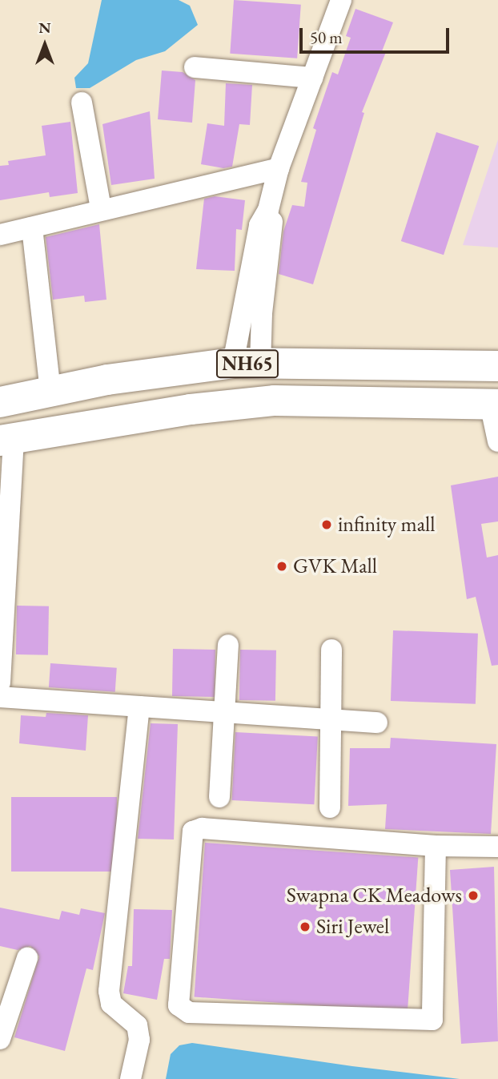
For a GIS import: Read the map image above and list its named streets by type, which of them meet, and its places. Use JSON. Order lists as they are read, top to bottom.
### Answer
{
  "streets": {
    "highway": ["NH65"]
  },
  "places": [
    "infinity mall",
    "GVK Mall",
    "Swapna CK Meadows",
    "Siri Jewel"
  ],
  "scale_bar": "50 m",
  "north": "top"
}
